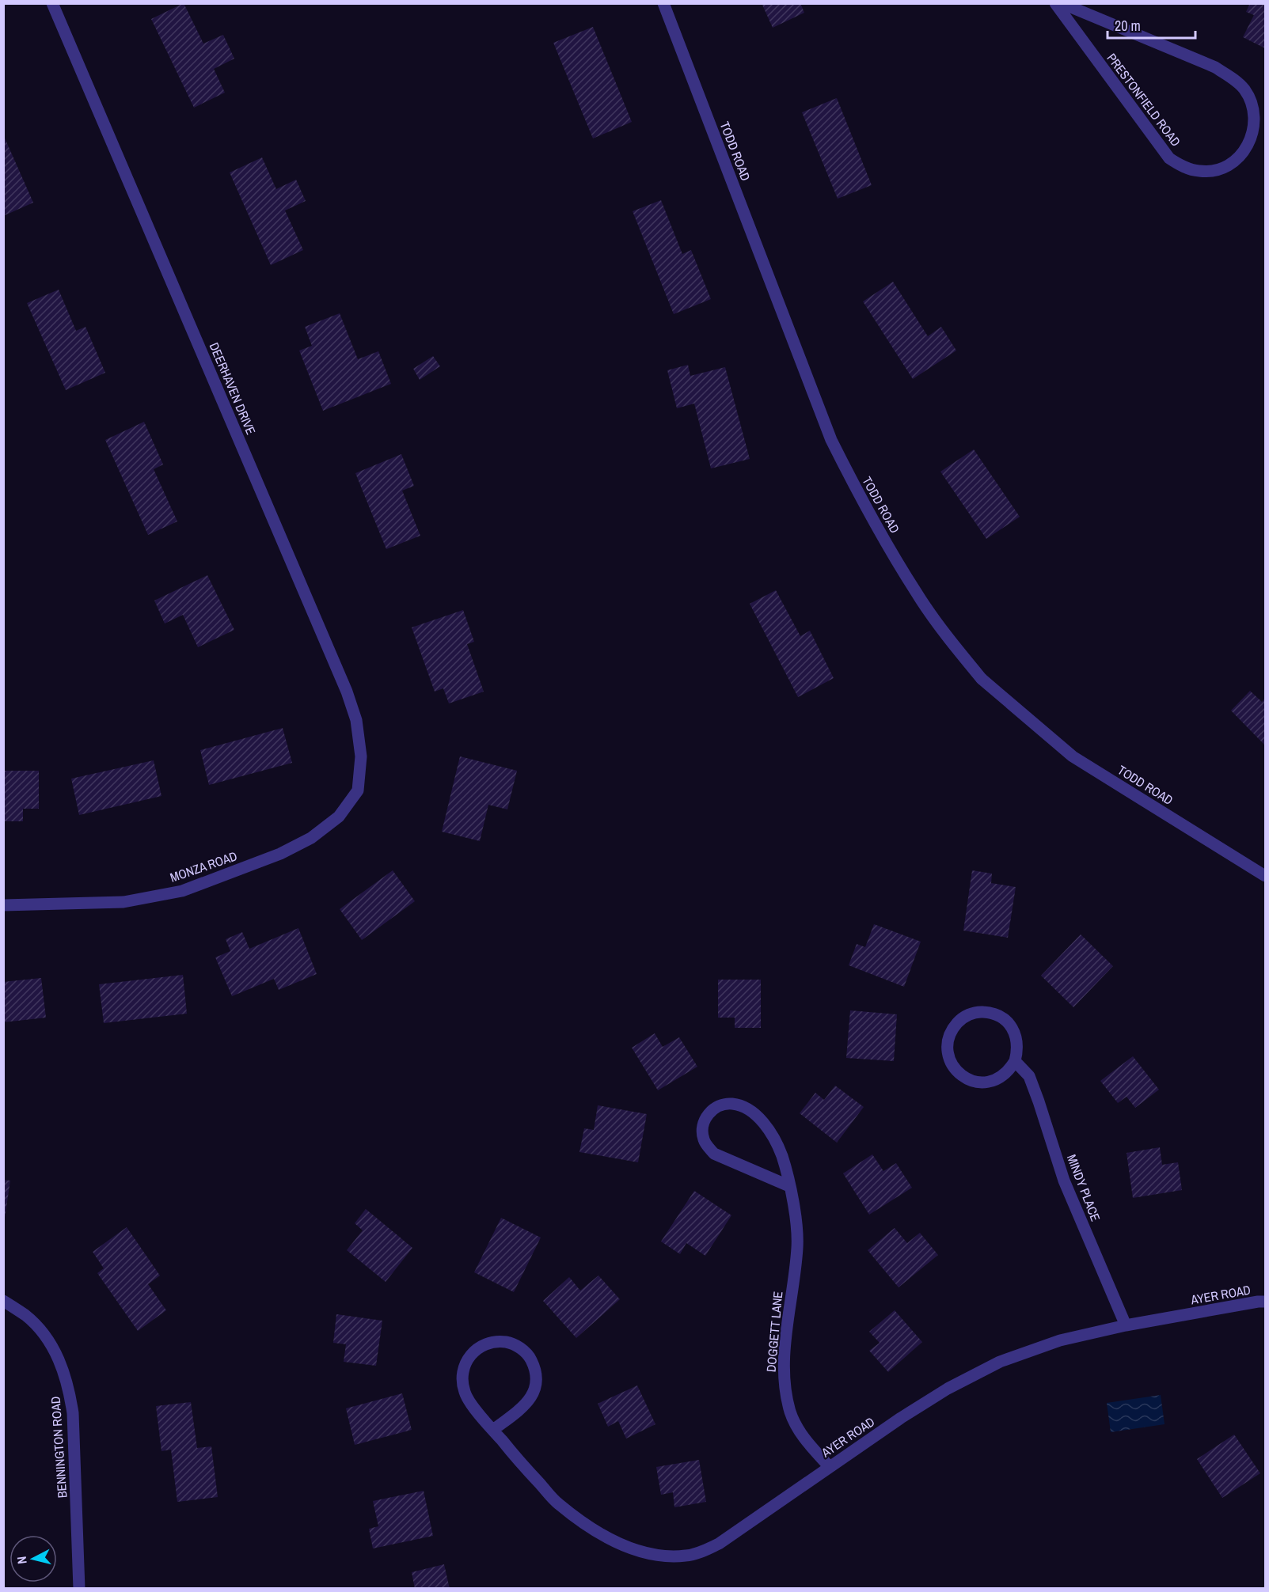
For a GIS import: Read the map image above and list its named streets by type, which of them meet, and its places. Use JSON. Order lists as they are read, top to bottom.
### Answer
{
  "streets": {
    "street": [
      "PRESTONFIELD ROAD",
      "TODD ROAD",
      "DEERHAVEN DRIVE",
      "MONZA ROAD",
      "MINDY PLACE",
      "AYER ROAD",
      "DOGGETT LANE",
      "BENNINGTON ROAD"
    ]
  },
  "crossings": [
    ["DEERHAVEN DRIVE", "MONZA ROAD"],
    ["MINDY PLACE", "AYER ROAD"],
    ["AYER ROAD", "DOGGETT LANE"]
  ],
  "scale_bar": "20 m",
  "north": "left"
}
